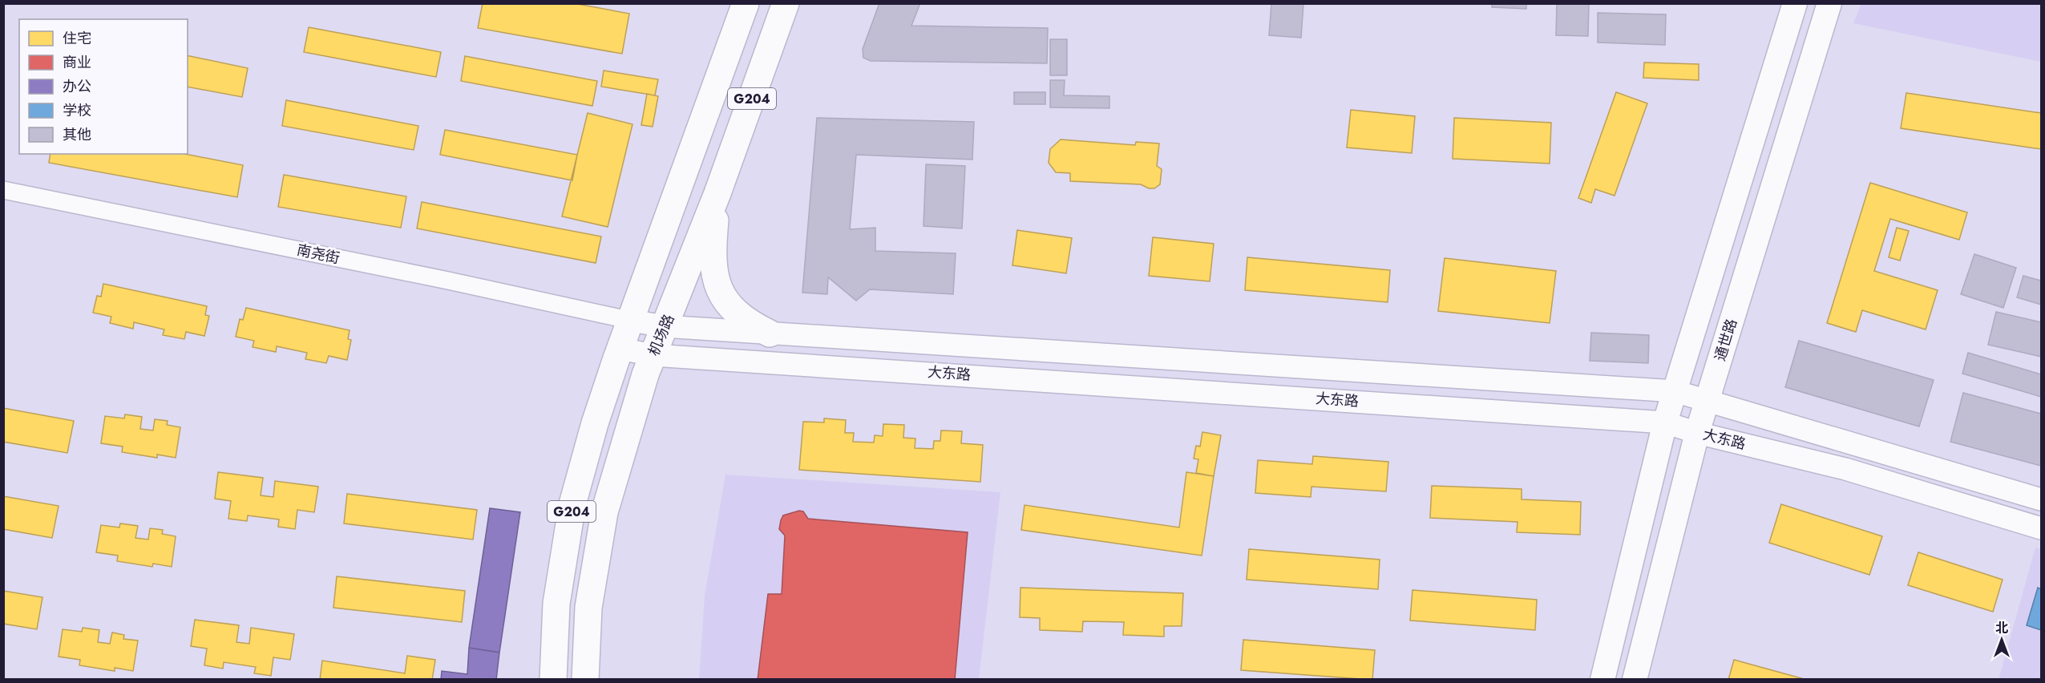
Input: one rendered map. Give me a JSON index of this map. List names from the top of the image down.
{
  "streets": {
    "highway": ["G204", "机场路"],
    "main road": ["通世路"],
    "street": ["南尧街", "大东路"]
  },
  "crossings": [
    ["G204", "南尧街"],
    ["G204", "大东路"],
    ["南尧街", "大东路"],
    ["机场路", "大东路"],
    ["通世路", "大东路"]
  ],
  "legend": [
    "住宅",
    "商业",
    "办公",
    "学校",
    "其他"
  ],
  "north": "top"
}
